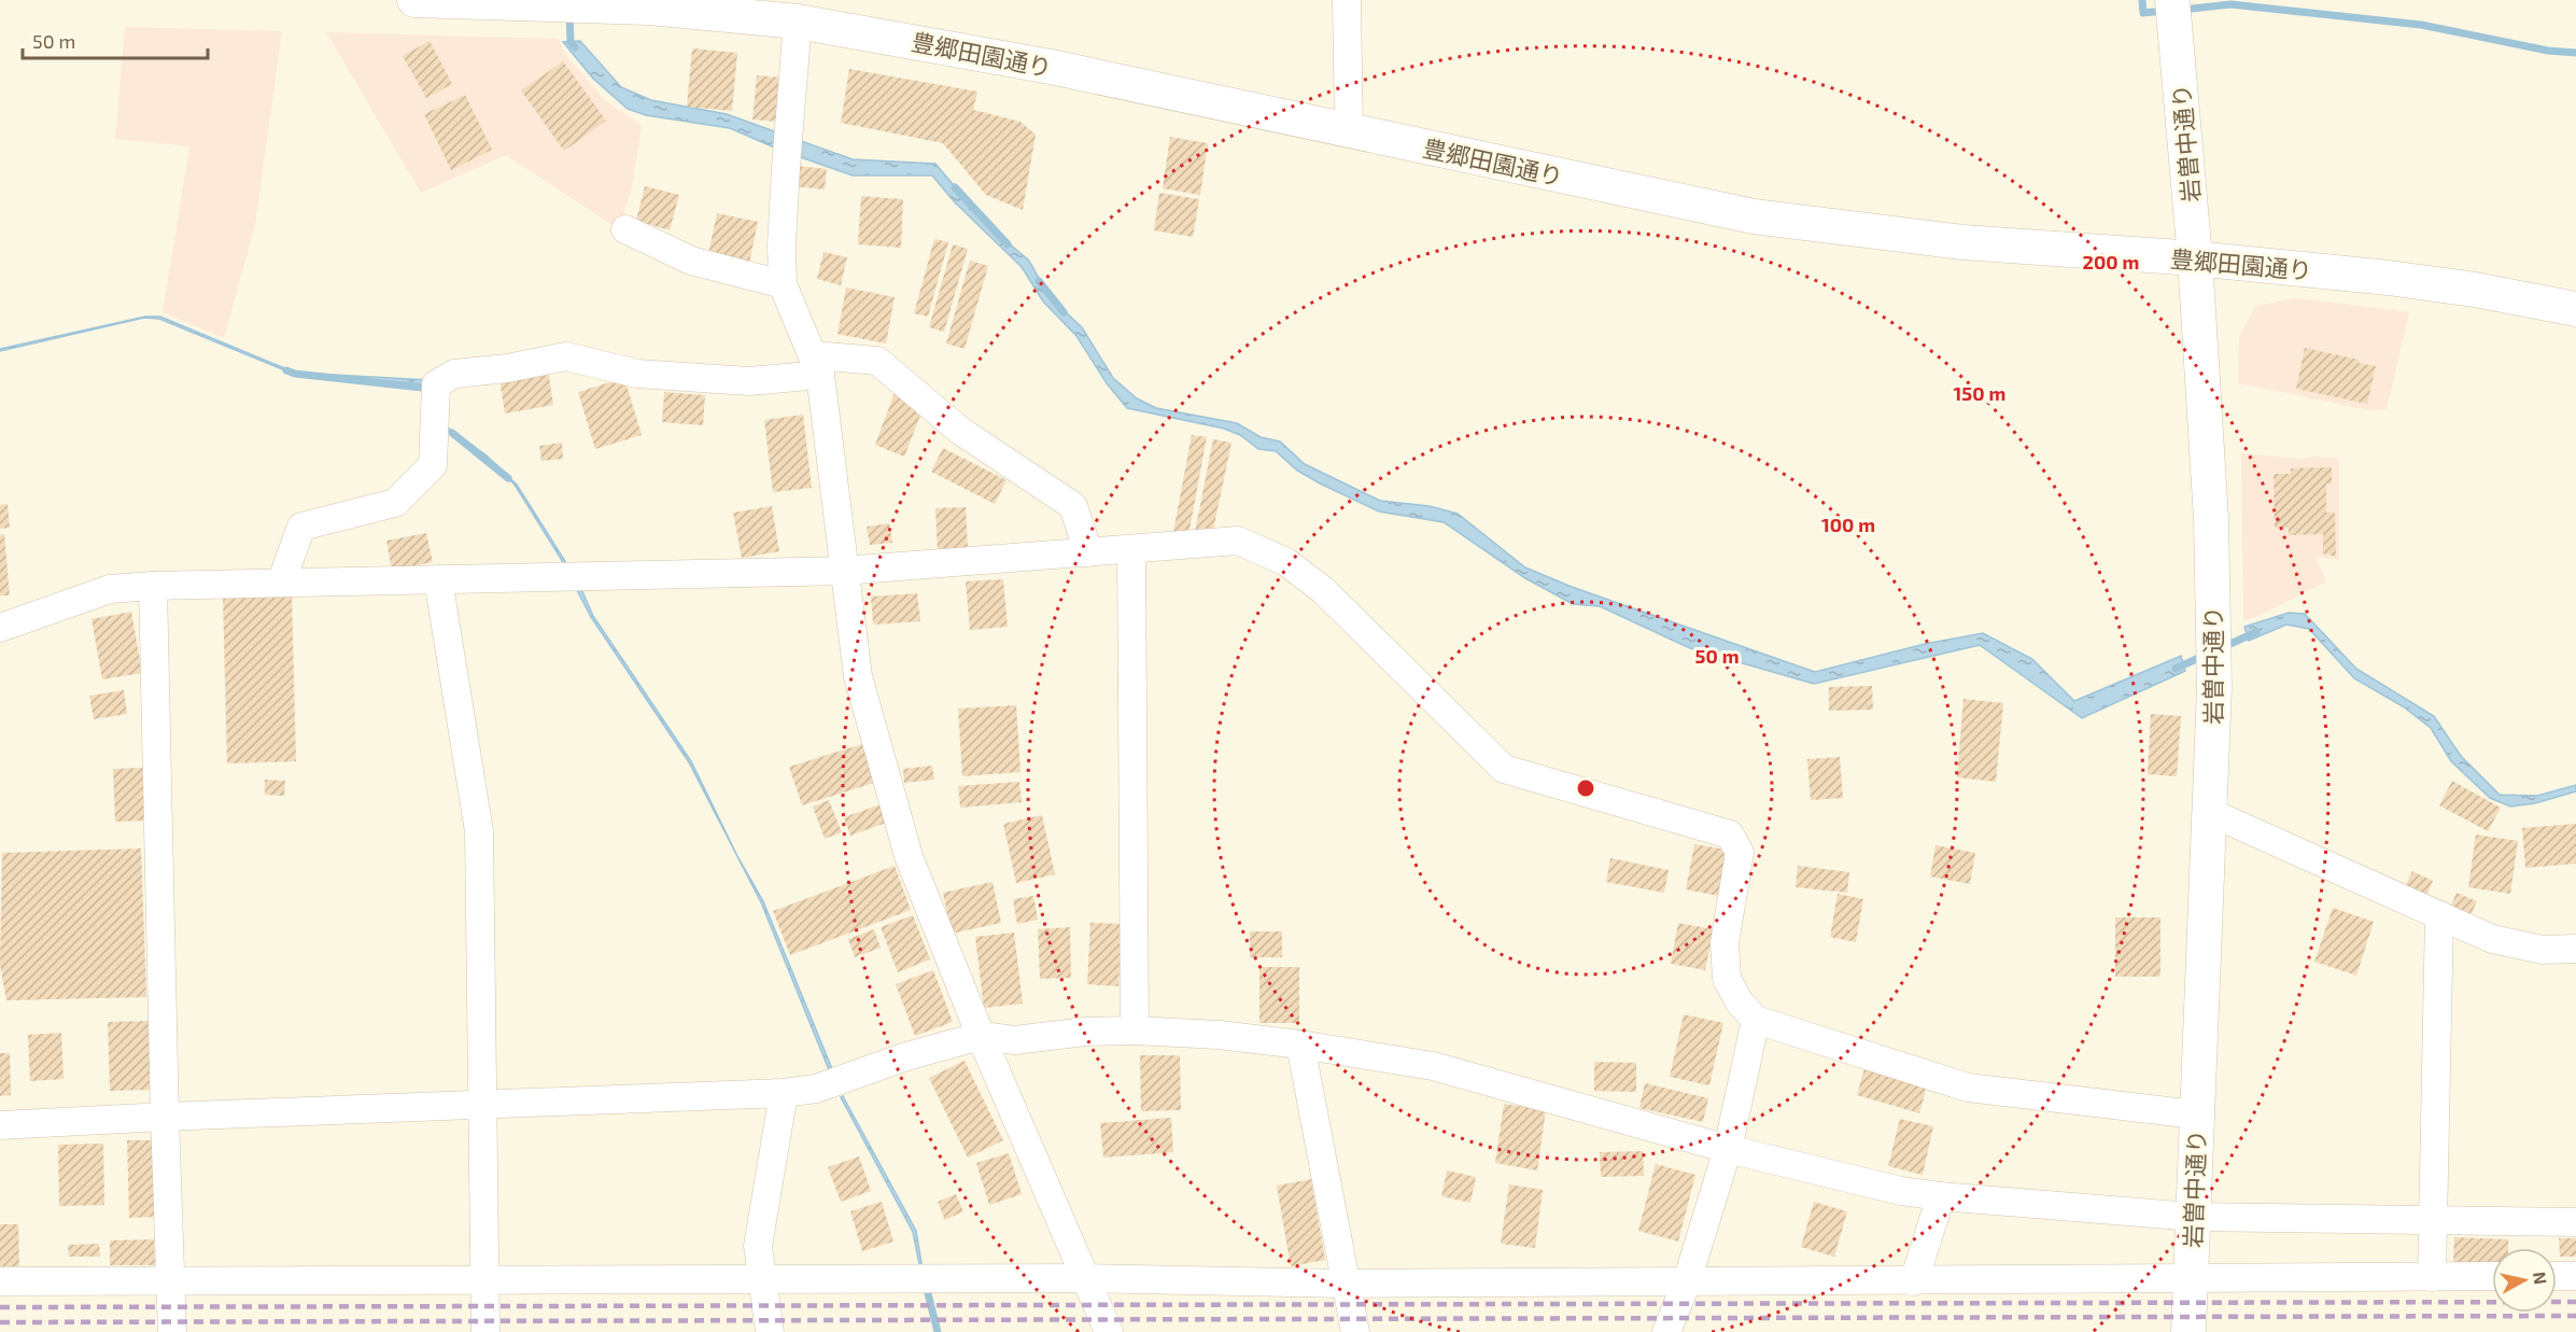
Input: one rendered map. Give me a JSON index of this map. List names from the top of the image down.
{
  "streets": {
    "street": ["豊郷田園通り", "岩曽中通り"]
  },
  "crossings": [
    ["豊郷田園通り", "岩曽中通り"]
  ],
  "scale_bar": "50 m",
  "north": "right",
  "rings": [
    "200 m",
    "150 m",
    "100 m",
    "50 m"
  ]
}
